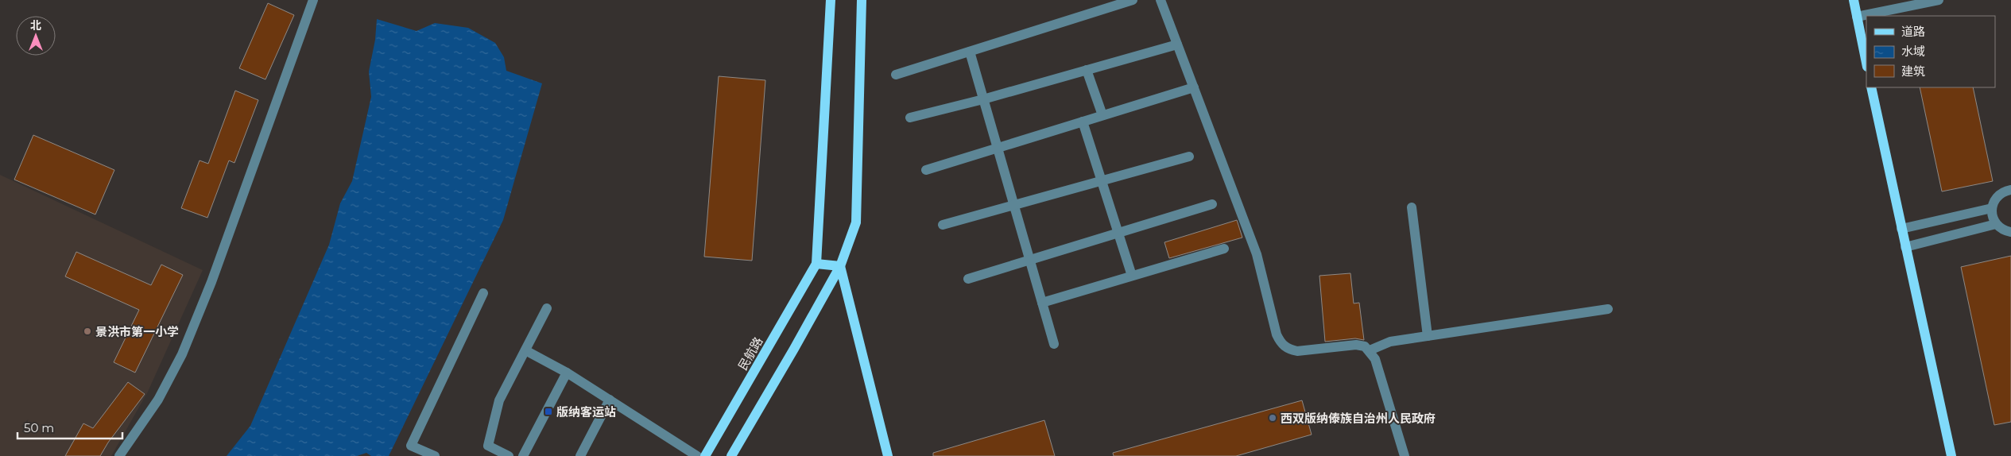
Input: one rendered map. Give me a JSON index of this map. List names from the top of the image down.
{
  "streets": {
    "main road": ["民航路"]
  },
  "places": {
    "other": ["景洪市第一小学", "西双版纳傣族自治州人民政府"],
    "transit": ["版纳客运站"]
  },
  "legend": ["道路", "水域", "建筑"],
  "scale_bar": "50 m",
  "north": "top"
}
